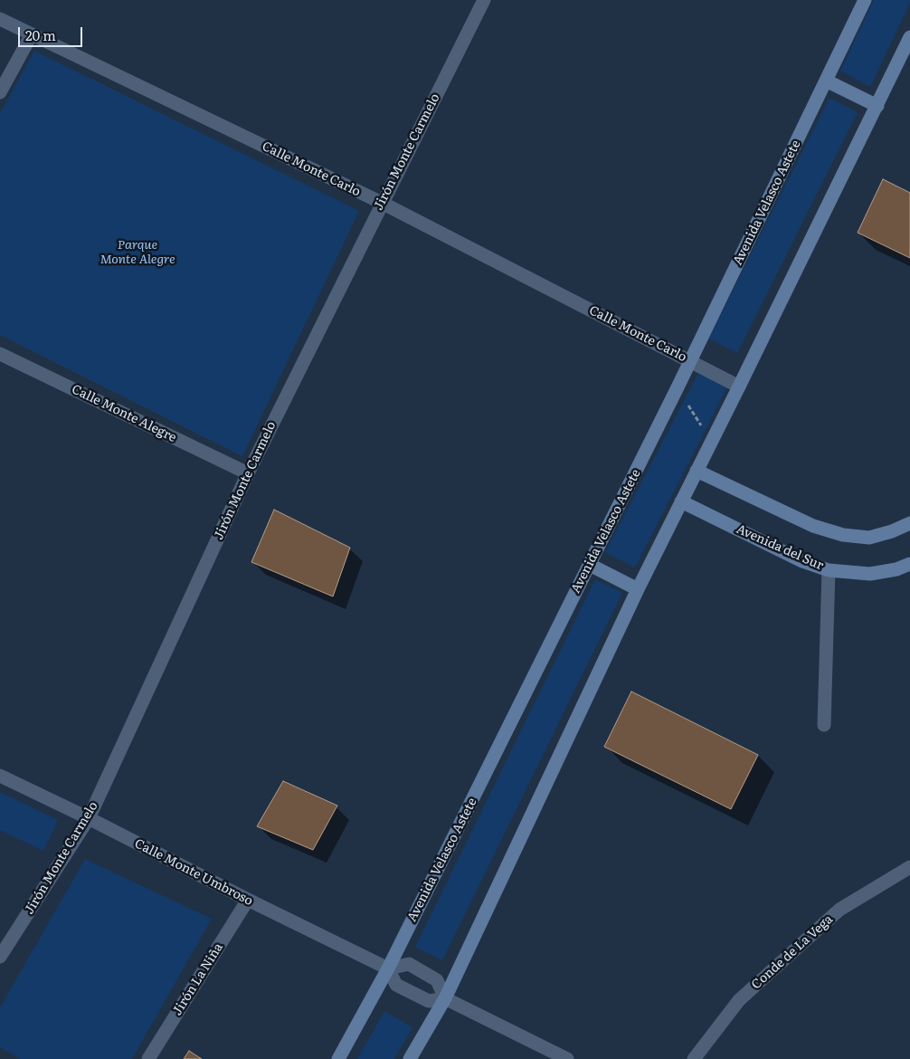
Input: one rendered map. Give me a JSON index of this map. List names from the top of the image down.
{
  "streets": {
    "main road": ["Avenida Velasco Astete", "Avenida del Sur"],
    "street": [
      "Jirón Monte Carmelo",
      "Calle Monte Carlo",
      "Calle Monte Alegre",
      "Calle Monte Umbroso",
      "Conde de La Vega",
      "Jirón La Niña"
    ]
  },
  "crossings": [
    ["Jirón Monte Carmelo", "Calle Monte Carlo"],
    ["Jirón Monte Carmelo", "Calle Monte Alegre"],
    ["Jirón Monte Carmelo", "Calle Monte Umbroso"],
    ["Calle Monte Carlo", "Avenida Velasco Astete"],
    ["Avenida Velasco Astete", "Calle Monte Umbroso"],
    ["Calle Monte Umbroso", "Jirón La Niña"]
  ],
  "parks": ["Parque Monte Alegre"],
  "scale_bar": "20 m"
}
